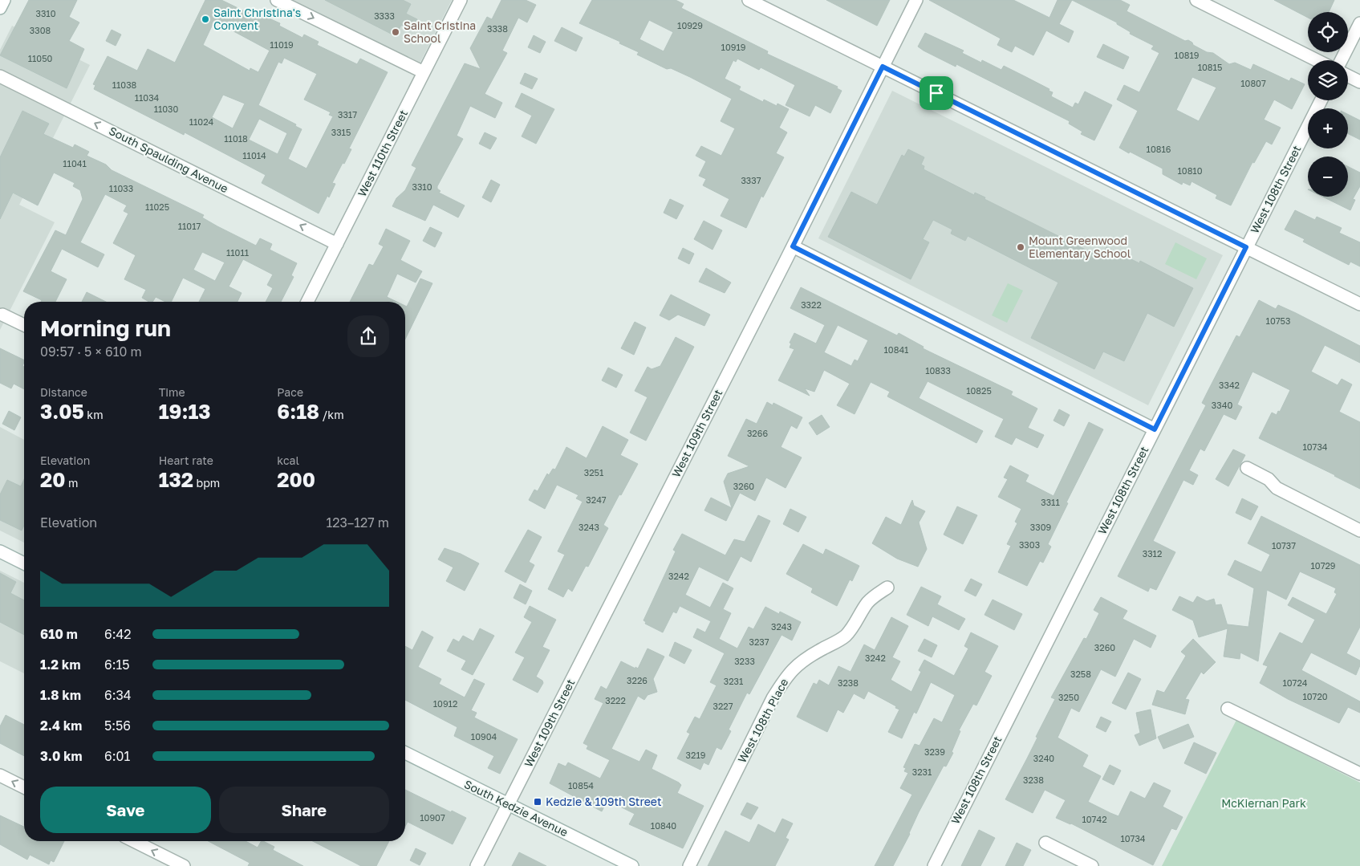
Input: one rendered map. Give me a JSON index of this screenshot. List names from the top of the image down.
{
  "streets": {
    "street": [
      "West 110th Street",
      "South Spaulding Avenue",
      "West 108th Street",
      "West 109th Street",
      "West 108th Place",
      "South Kedzie Avenue"
    ]
  },
  "crossings": [
    ["West 110th Street", "South Spaulding Avenue"],
    ["West 109th Street", "South Kedzie Avenue"]
  ],
  "one_way": ["South Spaulding Avenue"],
  "parks": ["McKiernan Park"],
  "places": {
    "other": ["Saint Christina's Convent", "Saint Cristina School", "Mount Greenwood Elementary School"],
    "transit": ["Kedzie & 109th Street"]
  },
  "house_numbers": [
    "3310",
    "3333",
    "10929",
    "3338",
    "3308",
    "11019",
    "10919",
    "10819",
    "11050",
    "10815",
    "10807",
    "11038",
    "11034",
    "11030",
    "3317",
    "11024",
    "3315",
    "11018",
    "10816",
    "11014",
    "11041",
    "10810",
    "3337",
    "3310",
    "11033",
    "11025",
    "11017",
    "11011",
    "3322",
    "10753",
    "10841",
    "10833",
    "3342",
    "10825",
    "3340",
    "3266",
    "10734",
    "3251",
    "3260",
    "3247",
    "3311",
    "3243",
    "3309",
    "3303",
    "10737",
    "3312",
    "10729",
    "3242",
    "3243",
    "3237",
    "3260",
    "3242",
    "3233",
    "3258",
    "3226",
    "3231",
    "3238",
    "10724",
    "10720",
    "3250",
    "3222",
    "10912",
    "3227",
    "10904",
    "3239",
    "3219",
    "3240",
    "3231",
    "3238",
    "10854",
    "10907",
    "10742",
    "10840",
    "10734"
  ],
  "page": {
    "map_buttons": ["+", "−"],
    "heading": ["Morning run", "09:57 · 5 × 610 m"],
    "stats": [
      ["Distance", "3.05 km"],
      ["Time", "19:13"],
      ["Pace", "6:18 /km"],
      ["Elevation", "20 m"],
      ["Heart rate", "132 bpm"],
      ["kcal", "200"]
    ],
    "chart": ["Elevation", "123–127 m"],
    "list": [
      {
        "name": "610 m",
        "note": "6:42"
      },
      {
        "name": "1.2 km",
        "note": "6:15"
      },
      {
        "name": "1.8 km",
        "note": "6:34"
      },
      {
        "name": "2.4 km",
        "note": "5:56"
      },
      {
        "name": "3.0 km",
        "note": "6:01"
      }
    ],
    "buttons": ["Save", "Share"]
  }
}
